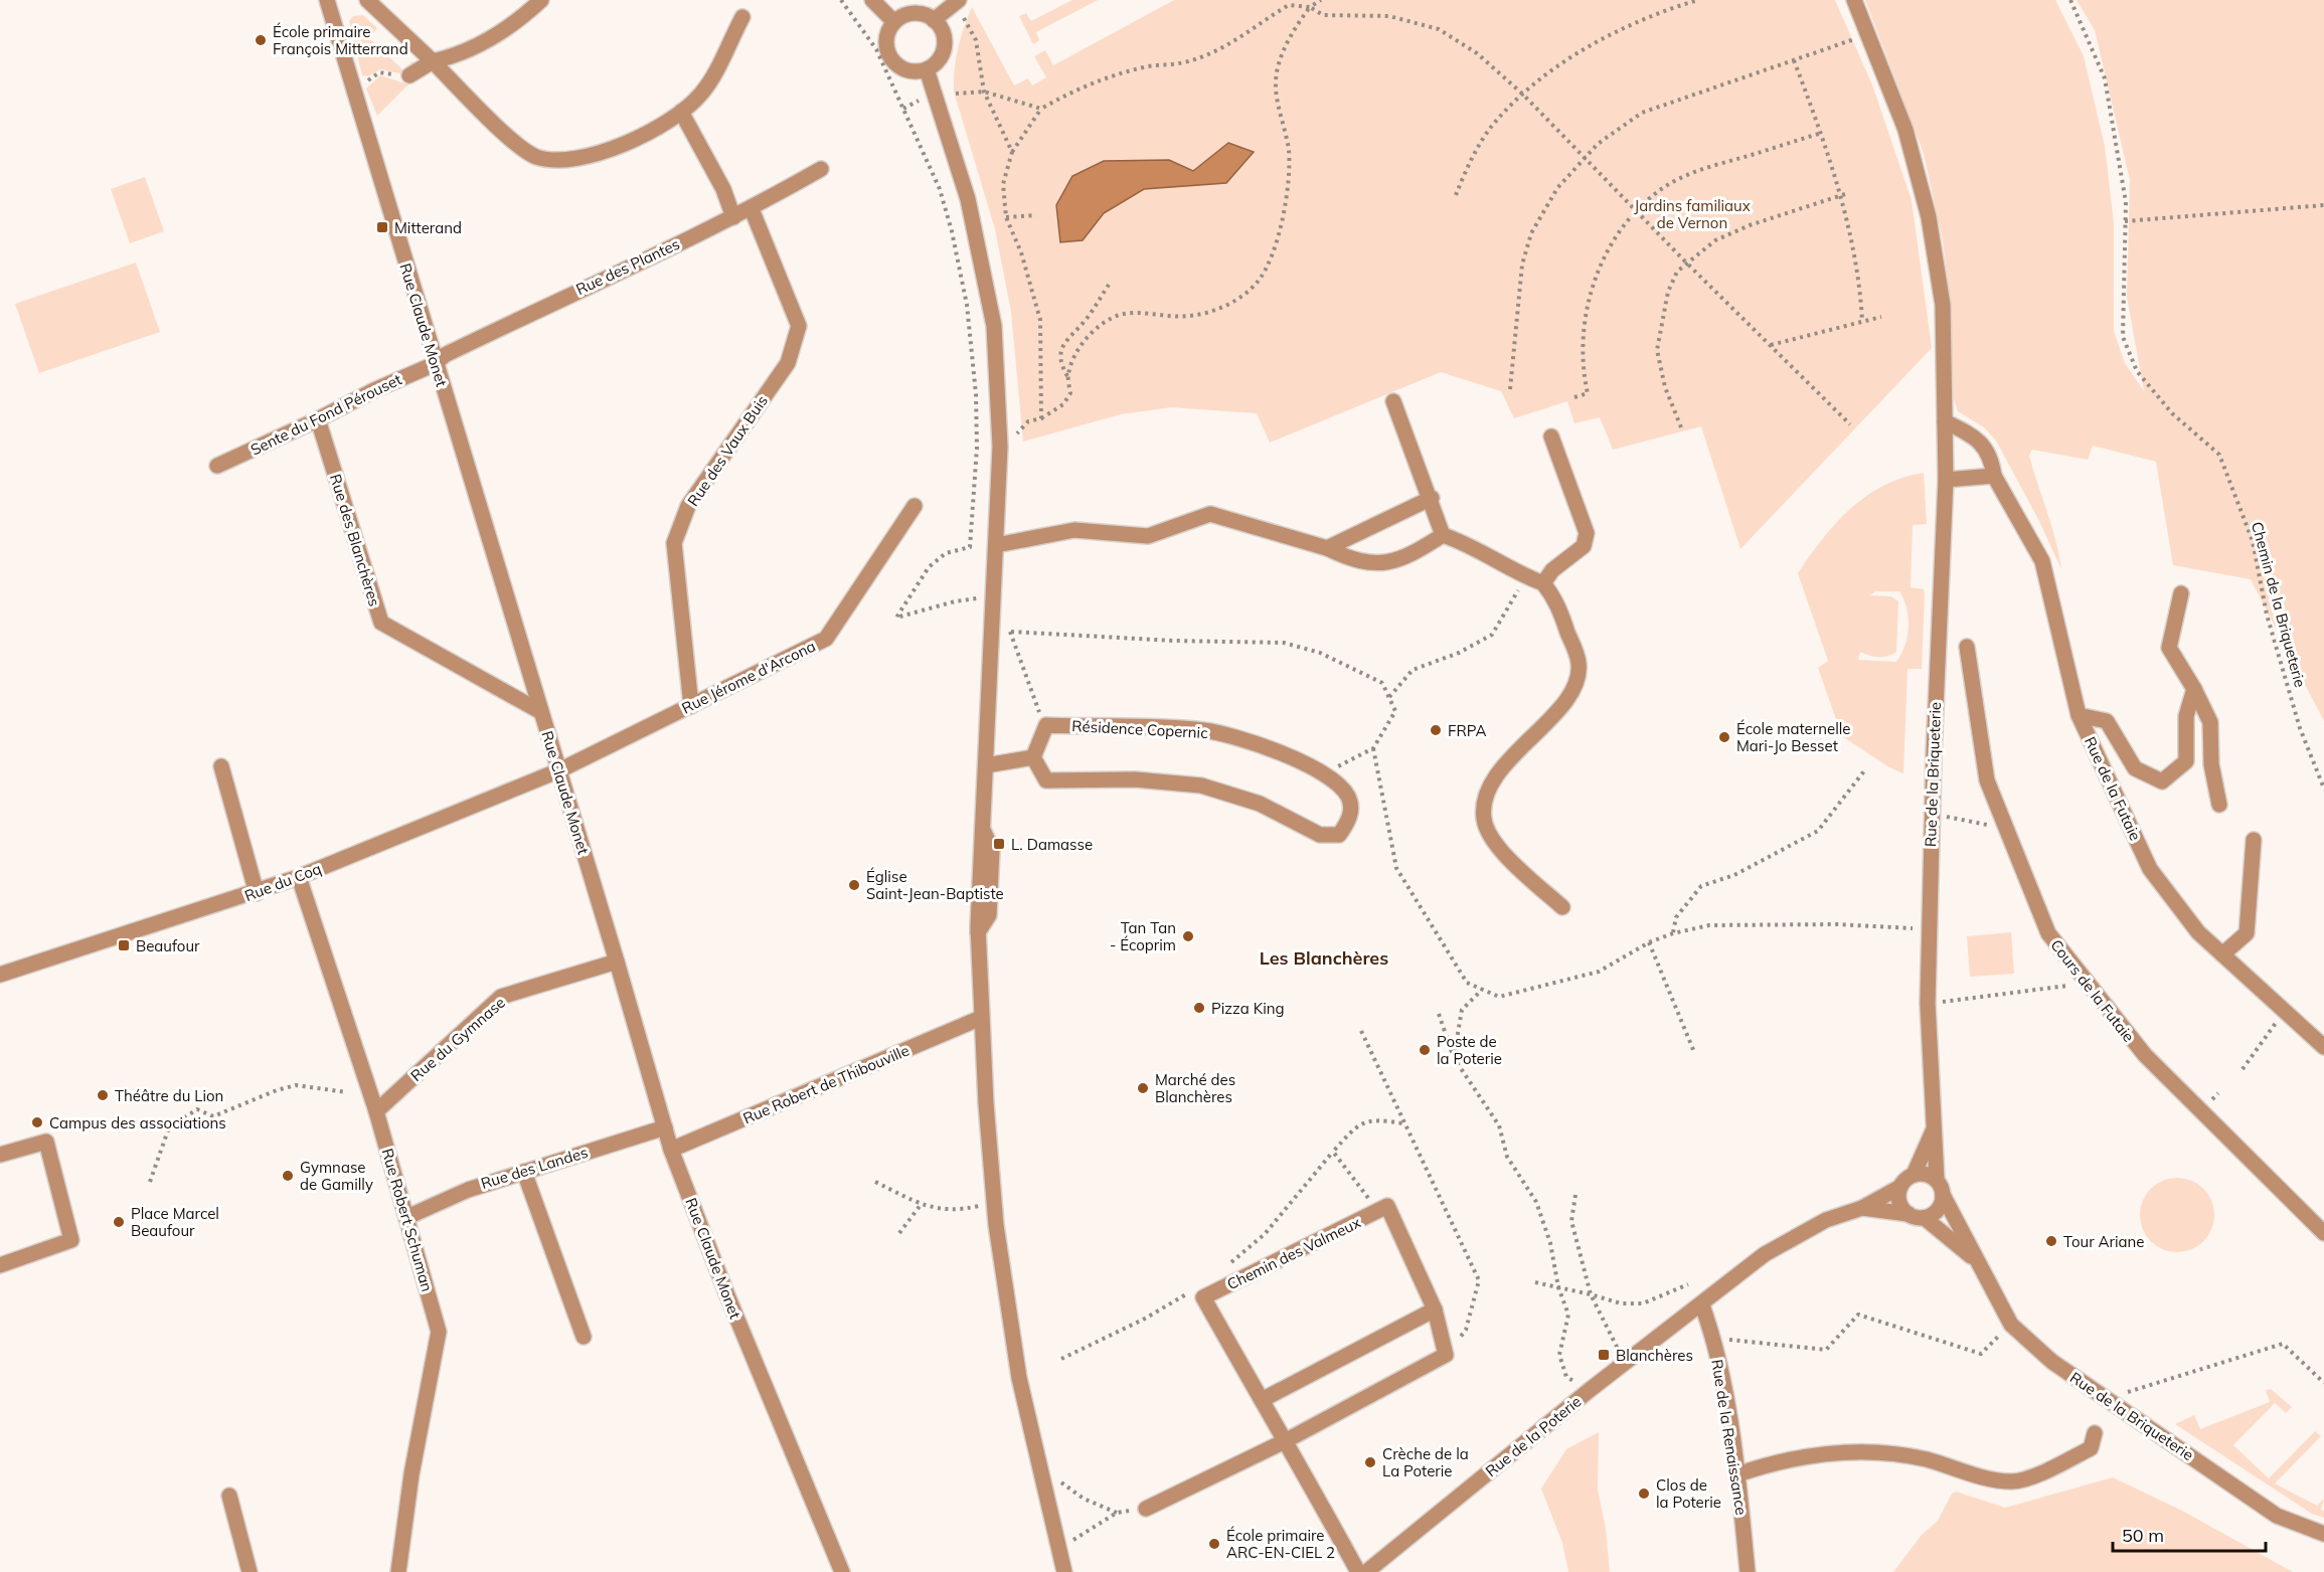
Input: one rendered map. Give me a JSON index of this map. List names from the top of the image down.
{
  "streets": {
    "street": [
      "Rue des Plantes",
      "Rue Claude Monet",
      "Sente du Fond Pérouset",
      "Rue des Vaux Buis",
      "Rue des Blanchères",
      "Rue Jérome d'Arcona",
      "Résidence Copernic",
      "Rue de la Briqueterie",
      "Rue de la Futaie",
      "Rue du Coq",
      "Cours de la Futaie",
      "Rue du Gymnase",
      "Rue Robert de Thibouville",
      "Rue des Landes",
      "Rue Robert Schuman",
      "Chemin des Valmeux",
      "Rue de la Poterie",
      "Rue de la Renaissance"
    ],
    "path": ["Chemin de la Briqueterie"]
  },
  "crossings": [
    ["Rue des Plantes", "Rue Claude Monet"],
    ["Rue des Plantes", "Sente du Fond Pérouset"],
    ["Rue des Plantes", "Rue des Vaux Buis"],
    ["Rue Claude Monet", "Sente du Fond Pérouset"],
    ["Rue Claude Monet", "Rue des Blanchères"],
    ["Rue Claude Monet", "Rue Jérome d'Arcona"],
    ["Rue Claude Monet", "Rue du Coq"],
    ["Rue Claude Monet", "Rue du Gymnase"],
    ["Rue Claude Monet", "Rue Robert de Thibouville"],
    ["Rue Claude Monet", "Rue des Landes"],
    ["Sente du Fond Pérouset", "Rue des Blanchères"],
    ["Rue des Vaux Buis", "Rue Jérome d'Arcona"],
    ["Rue Jérome d'Arcona", "Rue du Coq"],
    ["Rue de la Briqueterie", "Rue de la Futaie"],
    ["Rue du Coq", "Rue Robert Schuman"],
    ["Rue du Gymnase", "Rue Robert Schuman"],
    ["Rue des Landes", "Rue Robert Schuman"],
    ["Rue de la Poterie", "Rue de la Renaissance"]
  ],
  "districts": ["Les Blanchères"],
  "parks": ["Jardins familiaux de Vernon"],
  "places": {
    "other": [
      "École primaire François Mitterrand",
      "FRPA",
      "École maternelle Mari-Jo Besset",
      "Église Saint-Jean-Baptiste",
      "Tan Tan - Écoprim",
      "Pizza King",
      "Poste de la Poterie",
      "Marché des Blanchères",
      "Théâtre du Lion",
      "Campus des associations",
      "Gymnase de Gamilly",
      "Place Marcel Beaufour",
      "Tour Ariane",
      "Crèche de la La Poterie",
      "Clos de la Poterie",
      "École primaire ARC-EN-CIEL 2"
    ],
    "transit": [
      "Mitterand",
      "L. Damasse",
      "Beaufour",
      "Blanchères"
    ]
  },
  "scale_bar": "50 m"
}
